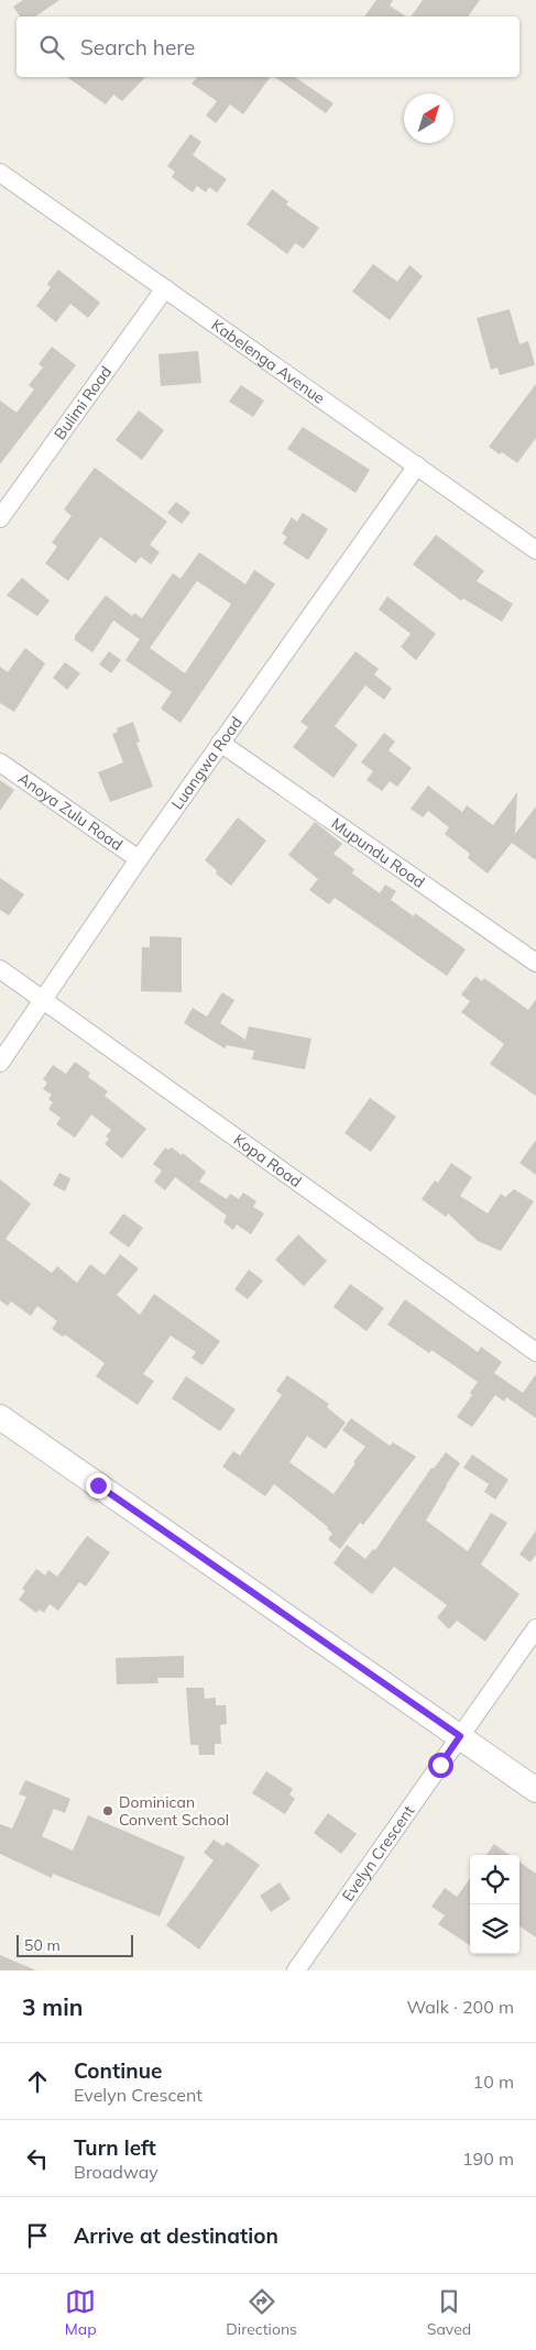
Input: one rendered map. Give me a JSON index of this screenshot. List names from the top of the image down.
{
  "streets": {
    "street": [
      "Kabelenga Avenue",
      "Bulimi Road",
      "Luangwa Road",
      "Anoya Zulu Road",
      "Mupundu Road",
      "Kopa Road",
      "Evelyn Crescent"
    ]
  },
  "crossings": [
    ["Kabelenga Avenue", "Bulimi Road"],
    ["Kabelenga Avenue", "Luangwa Road"],
    ["Luangwa Road", "Anoya Zulu Road"],
    ["Luangwa Road", "Mupundu Road"],
    ["Luangwa Road", "Kopa Road"]
  ],
  "places": ["Dominican Convent School"],
  "scale_bar": "50 m",
  "north": "top right",
  "page": {
    "search": "Search here",
    "scale": "50 m",
    "heading": ["3 min", "Walk · 200 m"],
    "list": [
      ["Continue", "Evelyn Crescent", "10 m"],
      ["Turn left", "Broadway", "190 m"],
      "Arrive at destination"
    ],
    "nav": ["Map", "Directions", "Saved"]
  }
}
